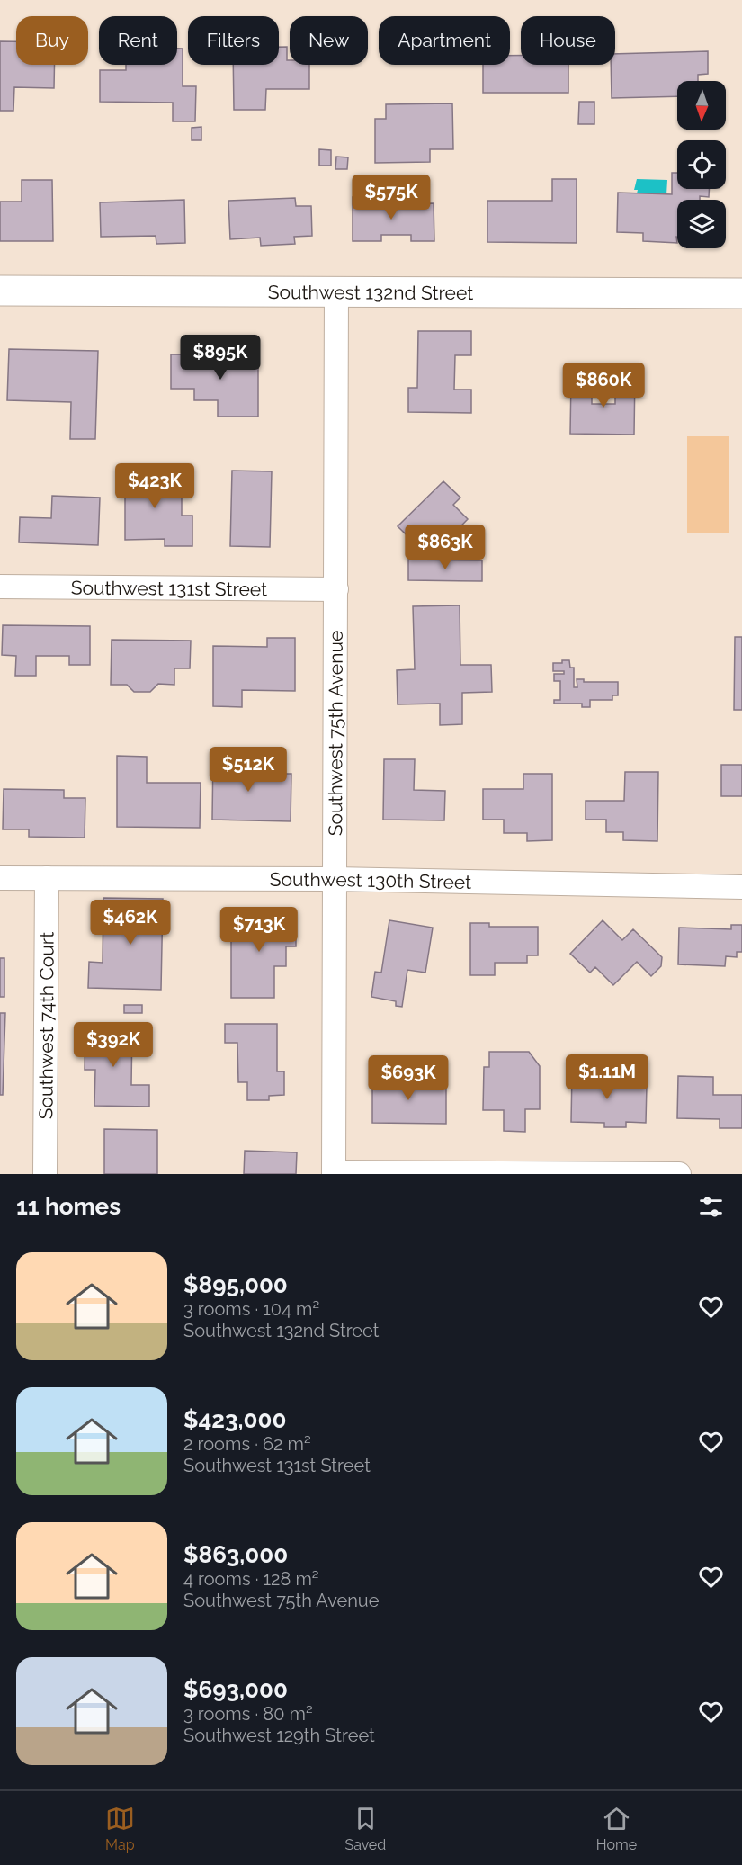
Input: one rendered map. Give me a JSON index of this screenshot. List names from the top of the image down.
{
  "streets": {
    "street": [
      "Southwest 132nd Street",
      "Southwest 131st Street",
      "Southwest 75th Avenue",
      "Southwest 130th Street",
      "Southwest 74th Court"
    ]
  },
  "crossings": [
    ["Southwest 132nd Street", "Southwest 75th Avenue"],
    ["Southwest 131st Street", "Southwest 75th Avenue"],
    ["Southwest 75th Avenue", "Southwest 130th Street"],
    ["Southwest 130th Street", "Southwest 74th Court"]
  ],
  "north": "bottom",
  "page": {
    "chip": [
      "Buy",
      "Rent",
      "Filters",
      "New",
      "Apartment",
      "House"
    ],
    "price": [
      "$575K",
      "$895K",
      "$860K",
      "$423K",
      "$863K",
      "$512K",
      "$462K",
      "$713K",
      "$392K",
      "$1.11M",
      "$693K"
    ],
    "heading": "11 homes",
    "list": [
      {
        "name": "$895,000",
        "note": "3 rooms · 104 m² · Southwest 132nd Street"
      },
      {
        "name": "$423,000",
        "note": "2 rooms · 62 m² · Southwest 131st Street"
      },
      {
        "name": "$863,000",
        "note": "4 rooms · 128 m² · Southwest 75th Avenue"
      },
      {
        "name": "$693,000",
        "note": "3 rooms · 80 m² · Southwest 129th Street"
      }
    ],
    "tabs": ["Map", "Saved", "Home"]
  }
}
